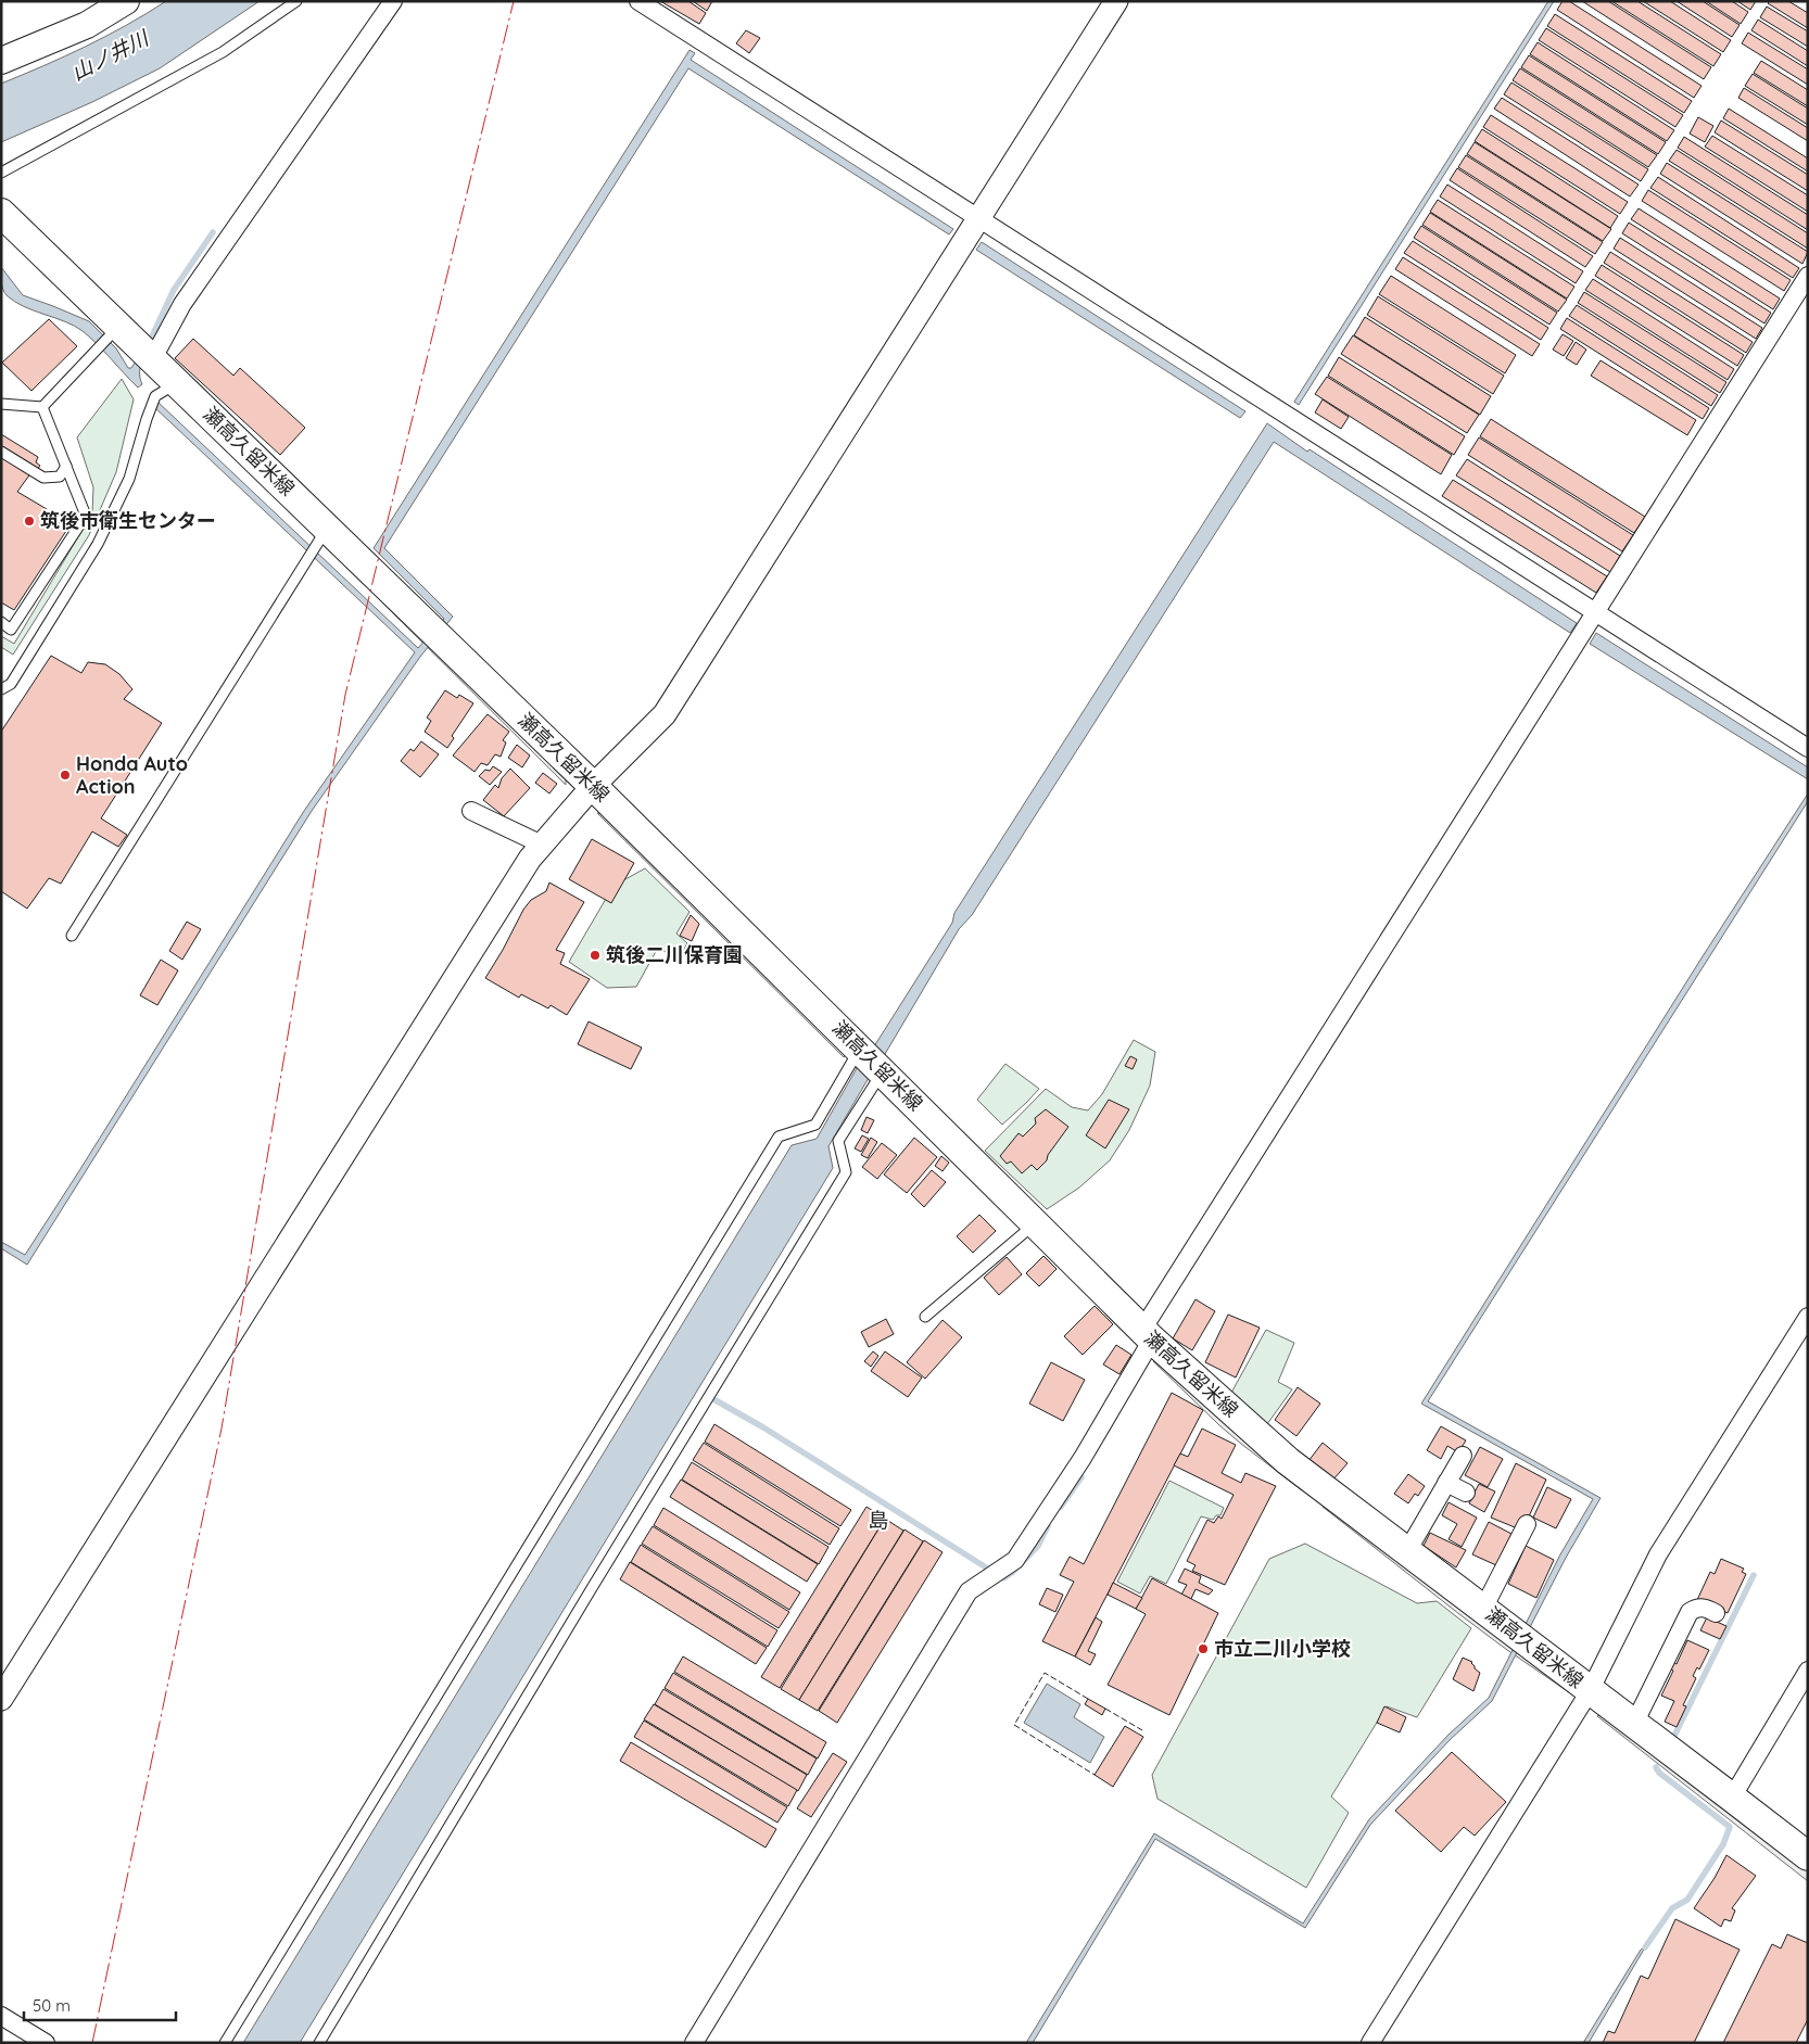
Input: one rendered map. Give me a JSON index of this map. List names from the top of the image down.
{
  "streets": {
    "main road": ["瀬高久留米線"]
  },
  "districts": ["島"],
  "water": ["山ノ井川"],
  "places": [
    "筑後市衛生センター",
    "Honda Auto Action",
    "筑後二川保育園",
    "市立二川小学校"
  ],
  "scale_bar": "50 m"
}
